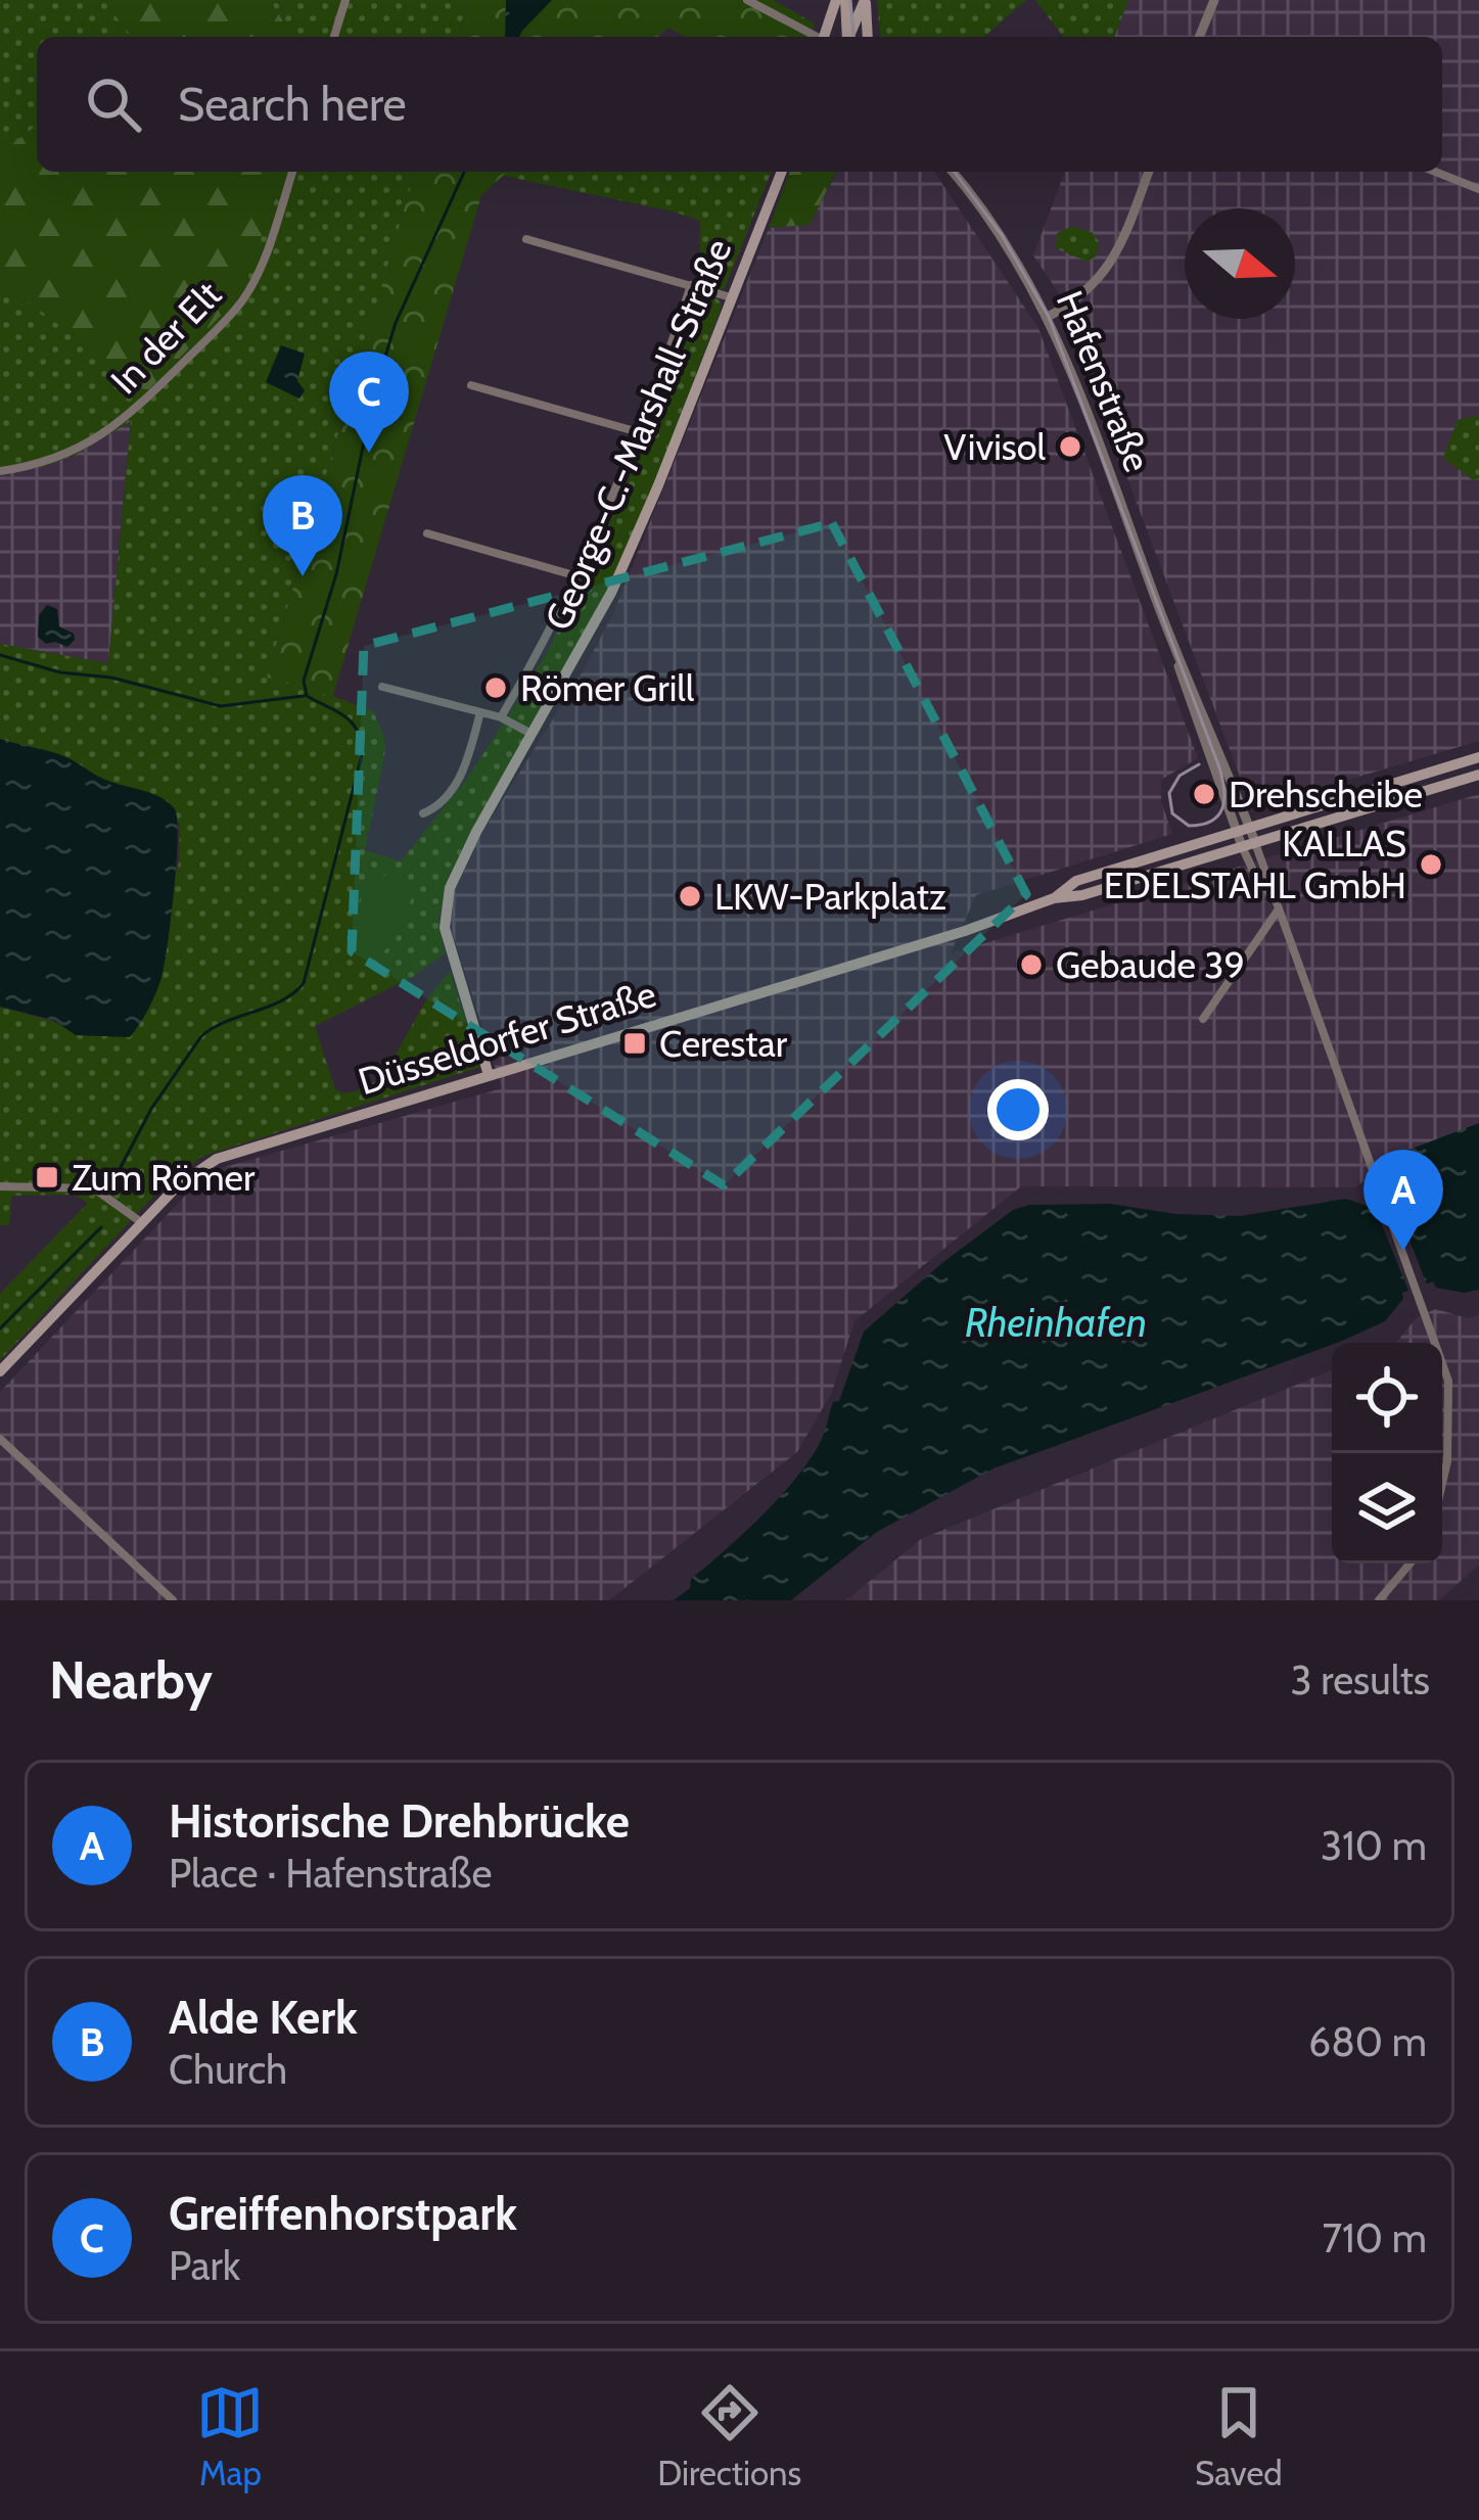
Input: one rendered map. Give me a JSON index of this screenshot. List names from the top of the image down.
{
  "streets": {
    "main road": ["George-C.-Marshall-Straße", "Düsseldorfer Straße"],
    "street": ["In der Elt", "Hafenstraße"]
  },
  "crossings": [
    ["Hafenstraße", "Düsseldorfer Straße"],
    ["George-C.-Marshall-Straße", "Düsseldorfer Straße"]
  ],
  "water": ["Rheinhafen"],
  "places": {
    "other": [
      "Vivisol",
      "Römer Grill",
      "Drehscheibe",
      "KALLAS EDELSTAHL GmbH",
      "LKW-Parkplatz",
      "Gebaude 39"
    ],
    "transit": ["Cerestar", "Zum Römer"]
  },
  "north": "right",
  "page": {
    "search": "Search here",
    "pins": ["C", "B", "A"],
    "heading": ["Nearby", "3 results"],
    "list": [
      {
        "mark": "A",
        "name": "Historische Drehbrücke",
        "note": "Place · Hafenstraße",
        "value": "310 m"
      },
      {
        "mark": "B",
        "name": "Alde Kerk",
        "note": "Church",
        "value": "680 m"
      },
      {
        "mark": "C",
        "name": "Greiffenhorstpark",
        "note": "Park",
        "value": "710 m"
      }
    ],
    "nav": ["Map", "Directions", "Saved"]
  }
}
